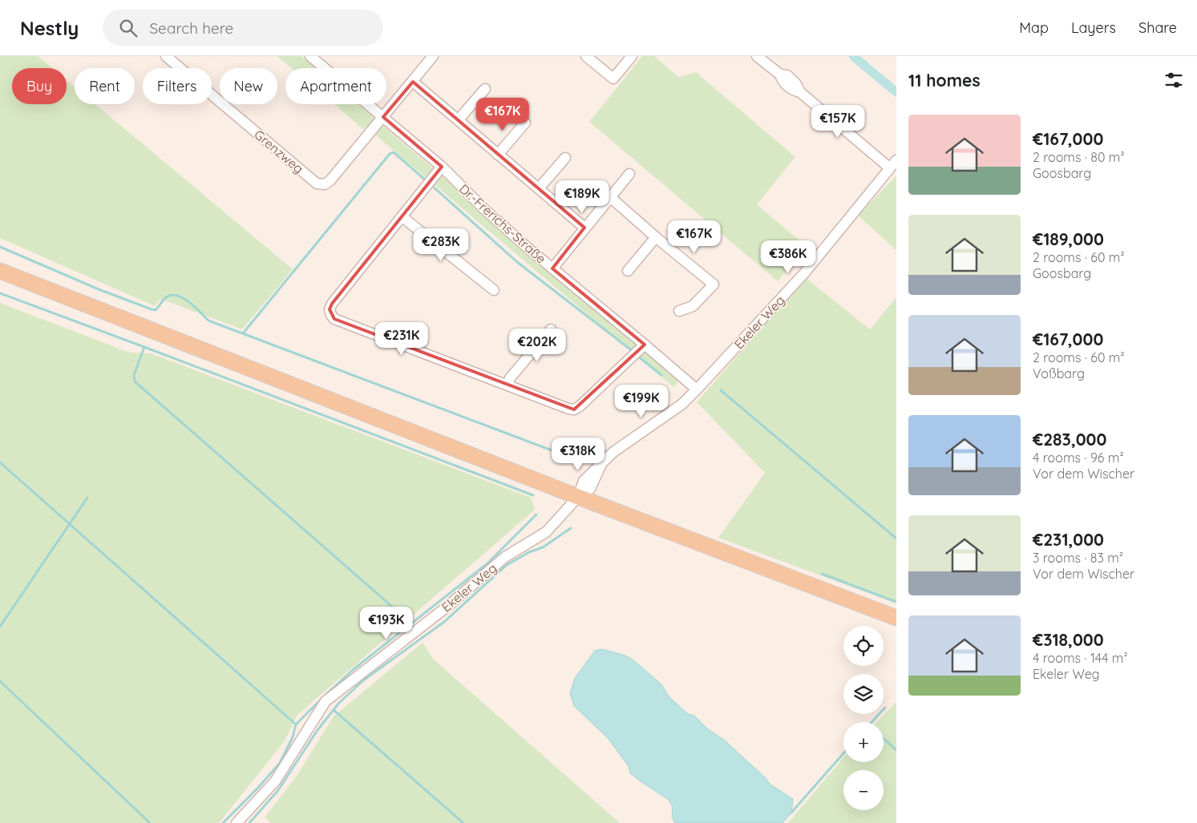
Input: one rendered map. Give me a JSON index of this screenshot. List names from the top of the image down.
{
  "streets": {
    "street": ["Grenzweg", "Dr.-Frerichs-Straße", "Ekeler Weg"]
  },
  "crossings": [
    ["Grenzweg", "Dr.-Frerichs-Straße"],
    ["Dr.-Frerichs-Straße", "Ekeler Weg"]
  ],
  "page": {
    "header": "Nestly",
    "search": "Search here",
    "nav": ["Map", "Layers", "Share"],
    "heading": "11 homes",
    "chip": [
      "Buy",
      "Rent",
      "Filters",
      "New",
      "Apartment"
    ],
    "price": [
      "€167K",
      "€157K",
      "€189K",
      "€167K",
      "€283K",
      "€386K",
      "€231K",
      "€202K",
      "€199K",
      "€318K",
      "€193K"
    ],
    "list": [
      {
        "name": "€167,000",
        "note": "2 rooms · 80 m² · Goosbarg"
      },
      {
        "name": "€189,000",
        "note": "2 rooms · 60 m² · Goosbarg"
      },
      {
        "name": "€167,000",
        "note": "2 rooms · 60 m² · Voßbarg"
      },
      {
        "name": "€283,000",
        "note": "4 rooms · 96 m² · Vor dem Wischer"
      },
      {
        "name": "€231,000",
        "note": "3 rooms · 83 m² · Vor dem Wischer"
      },
      {
        "name": "€318,000",
        "note": "4 rooms · 144 m² · Ekeler Weg"
      }
    ],
    "map_buttons": ["+", "−"]
  }
}
